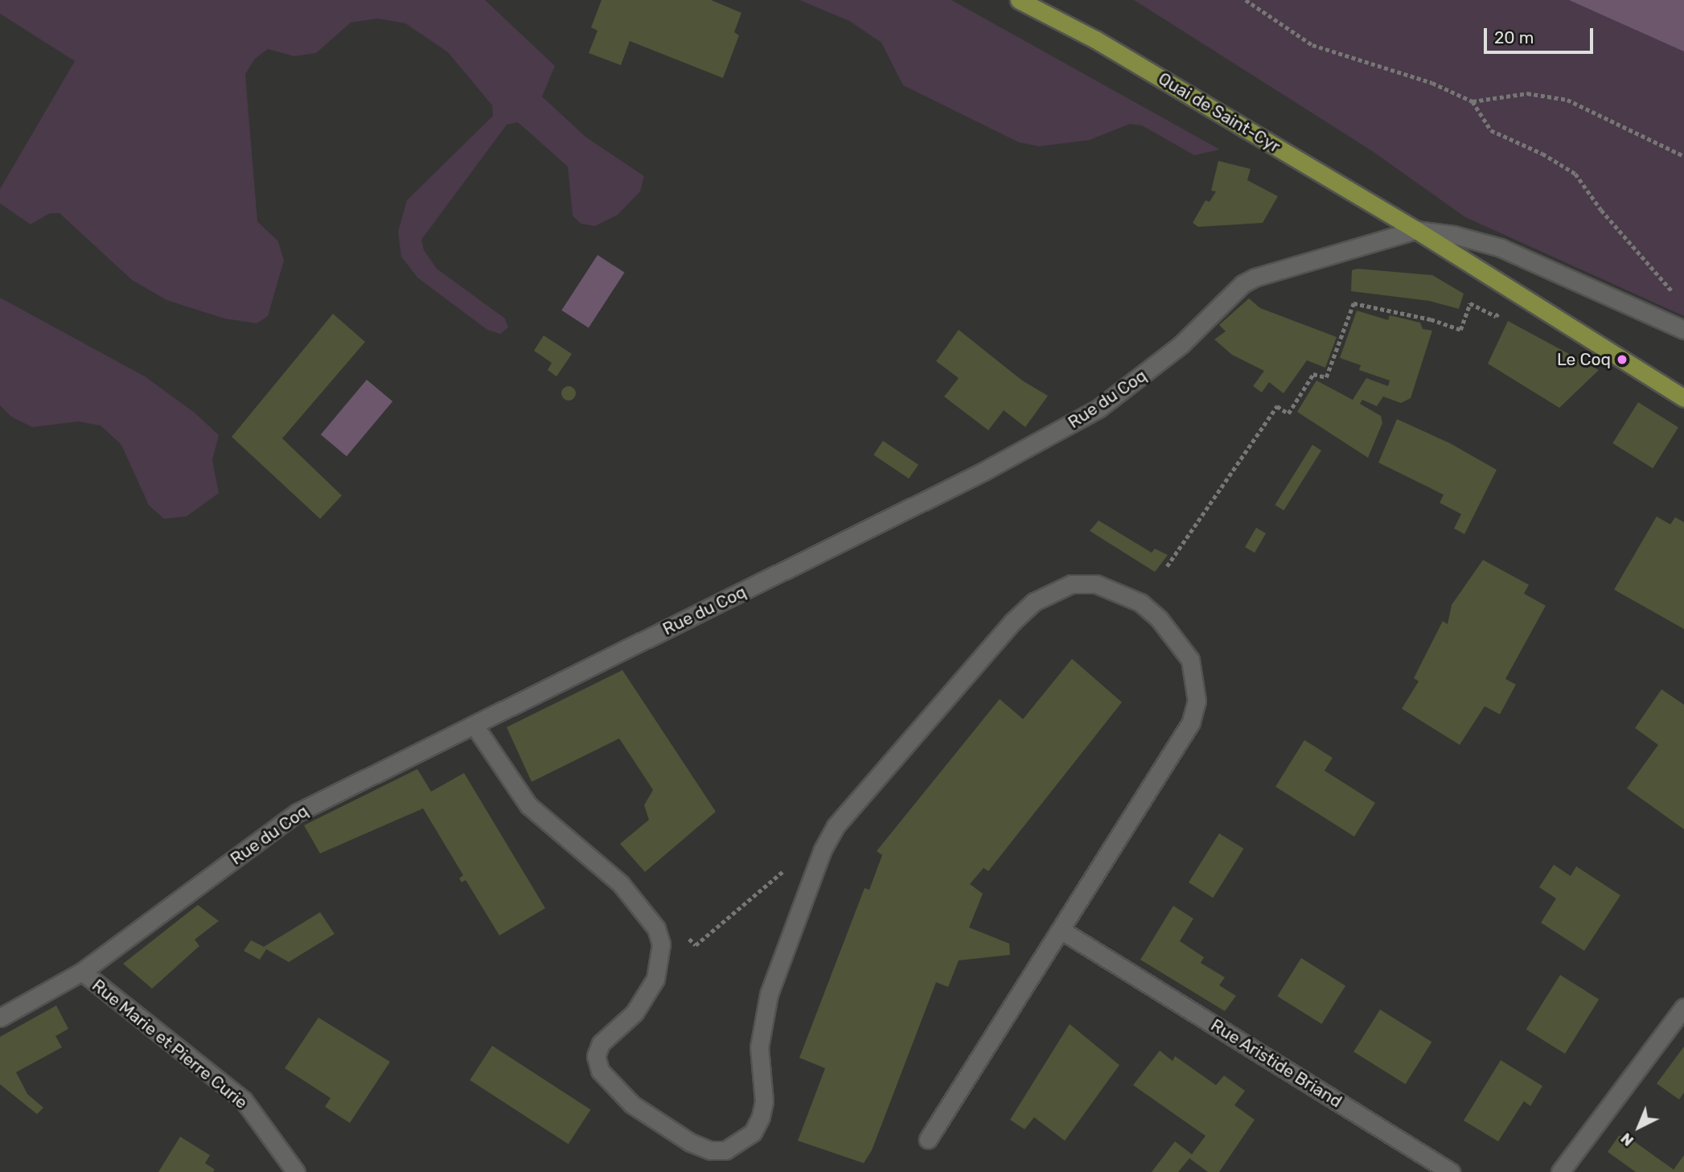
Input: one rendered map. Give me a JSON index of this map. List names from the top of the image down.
{
  "streets": {
    "main road": ["Quai de Saint-Cyr"],
    "street": ["Rue du Coq", "Rue Marie et Pierre Curie", "Rue Aristide Briand"]
  },
  "crossings": [
    ["Quai de Saint-Cyr", "Rue du Coq"],
    ["Rue du Coq", "Rue Marie et Pierre Curie"]
  ],
  "places": ["Le Coq"],
  "scale_bar": "20 m",
  "north": "bottom left"
}
